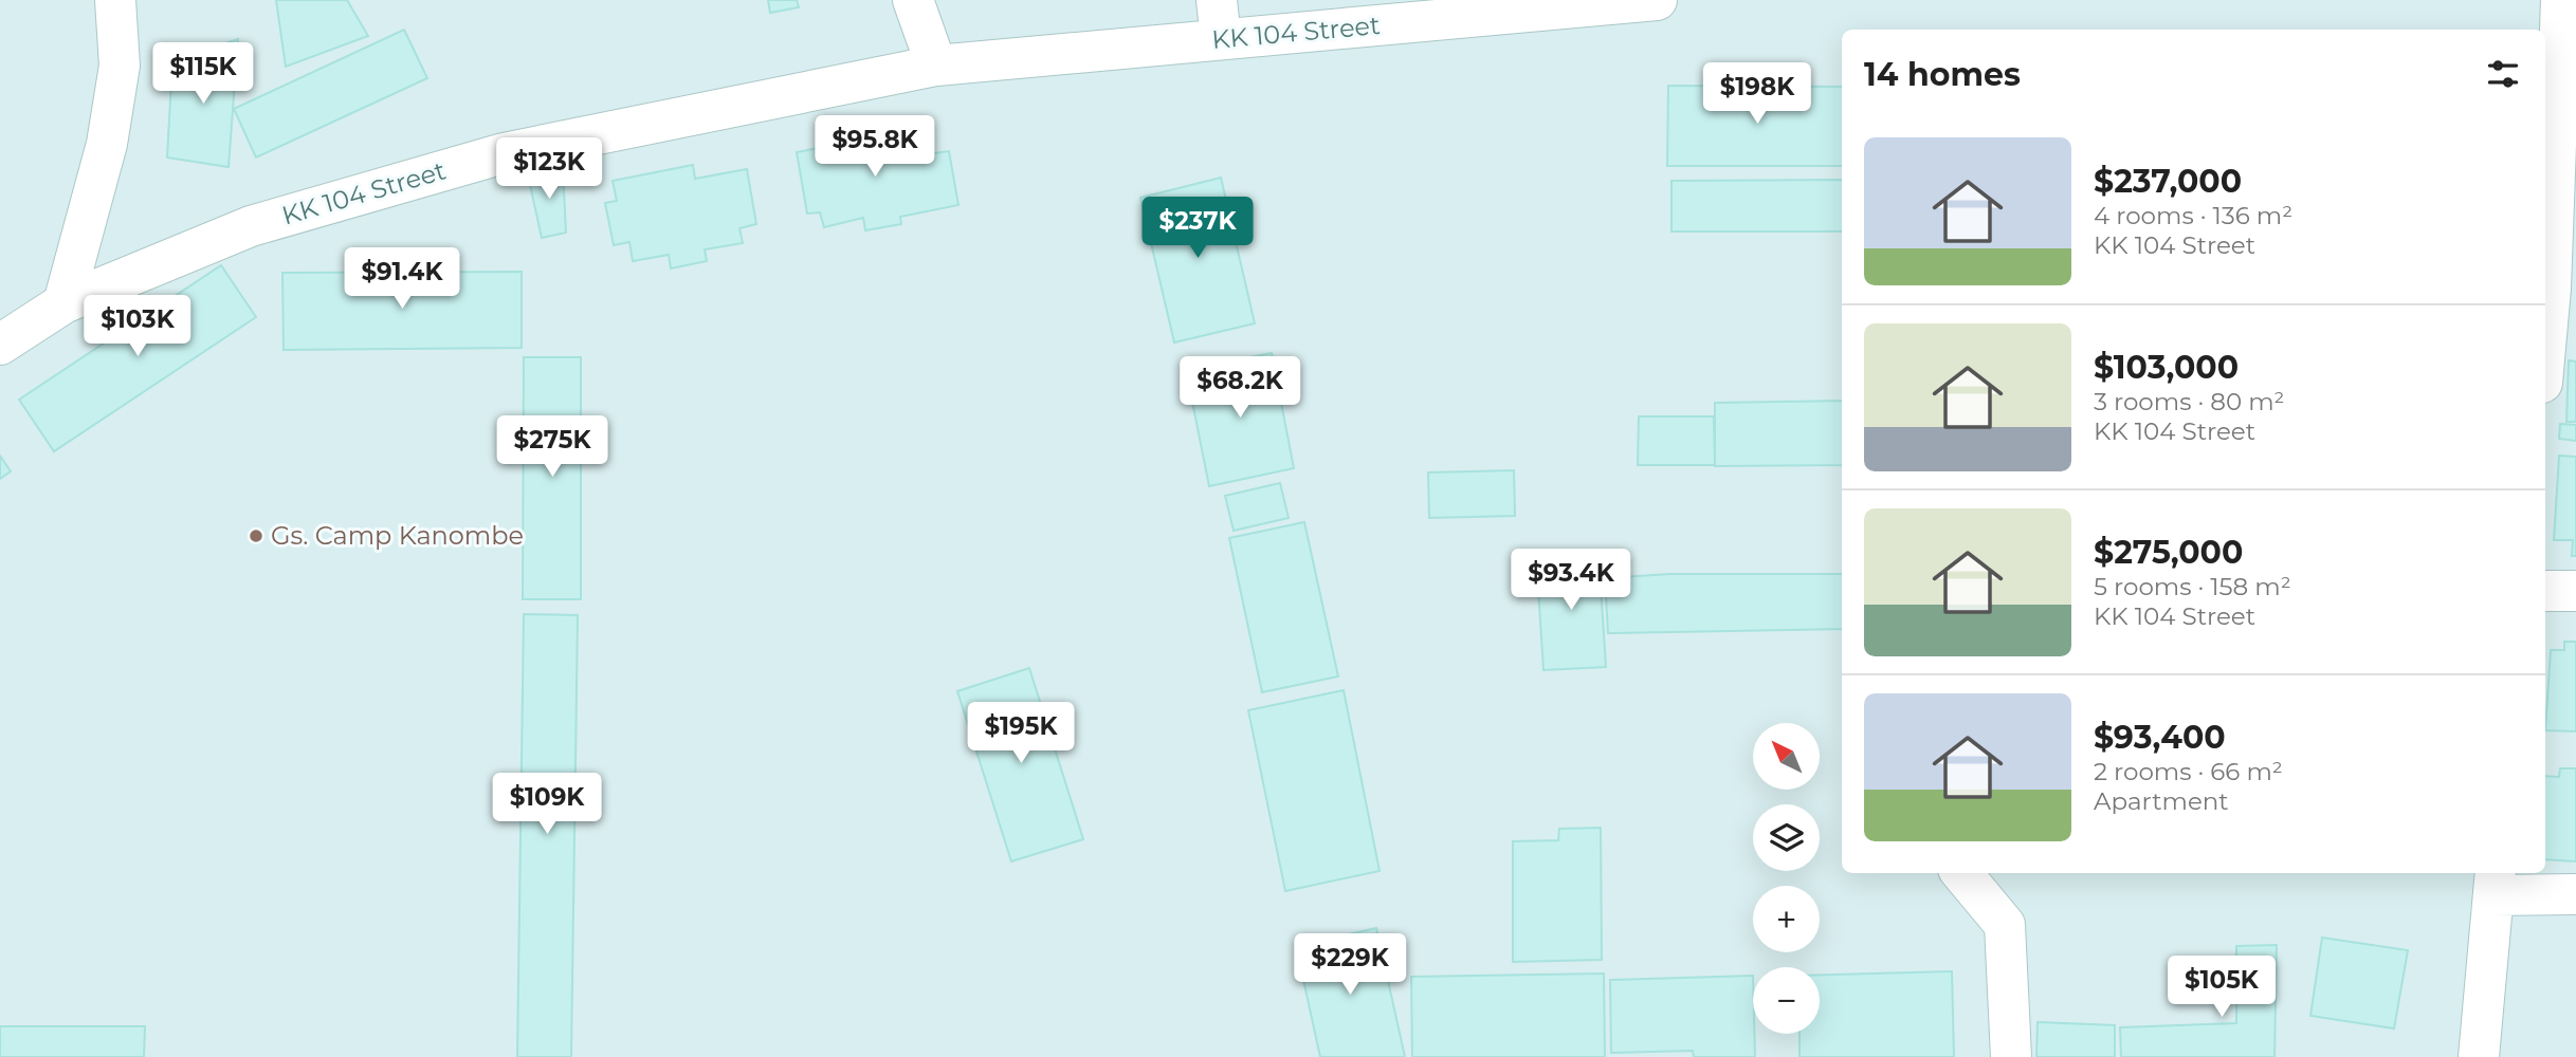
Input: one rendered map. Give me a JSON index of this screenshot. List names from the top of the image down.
{
  "streets": {
    "street": ["KK 104 Street"]
  },
  "places": ["Gs. Camp Kanombe"],
  "north": "top left",
  "page": {
    "heading": "14 homes",
    "price": [
      "$115K",
      "$198K",
      "$95.8K",
      "$123K",
      "$237K",
      "$91.4K",
      "$103K",
      "$68.2K",
      "$275K",
      "$93.4K",
      "$195K",
      "$109K",
      "$229K",
      "$105K"
    ],
    "list": [
      {
        "name": "$237,000",
        "note": "4 rooms · 136 m² · KK 104 Street"
      },
      {
        "name": "$103,000",
        "note": "3 rooms · 80 m² · KK 104 Street"
      },
      {
        "name": "$275,000",
        "note": "5 rooms · 158 m² · KK 104 Street"
      },
      {
        "name": "$93,400",
        "note": "2 rooms · 66 m² · Apartment"
      }
    ],
    "map_buttons": ["+", "−"]
  }
}
